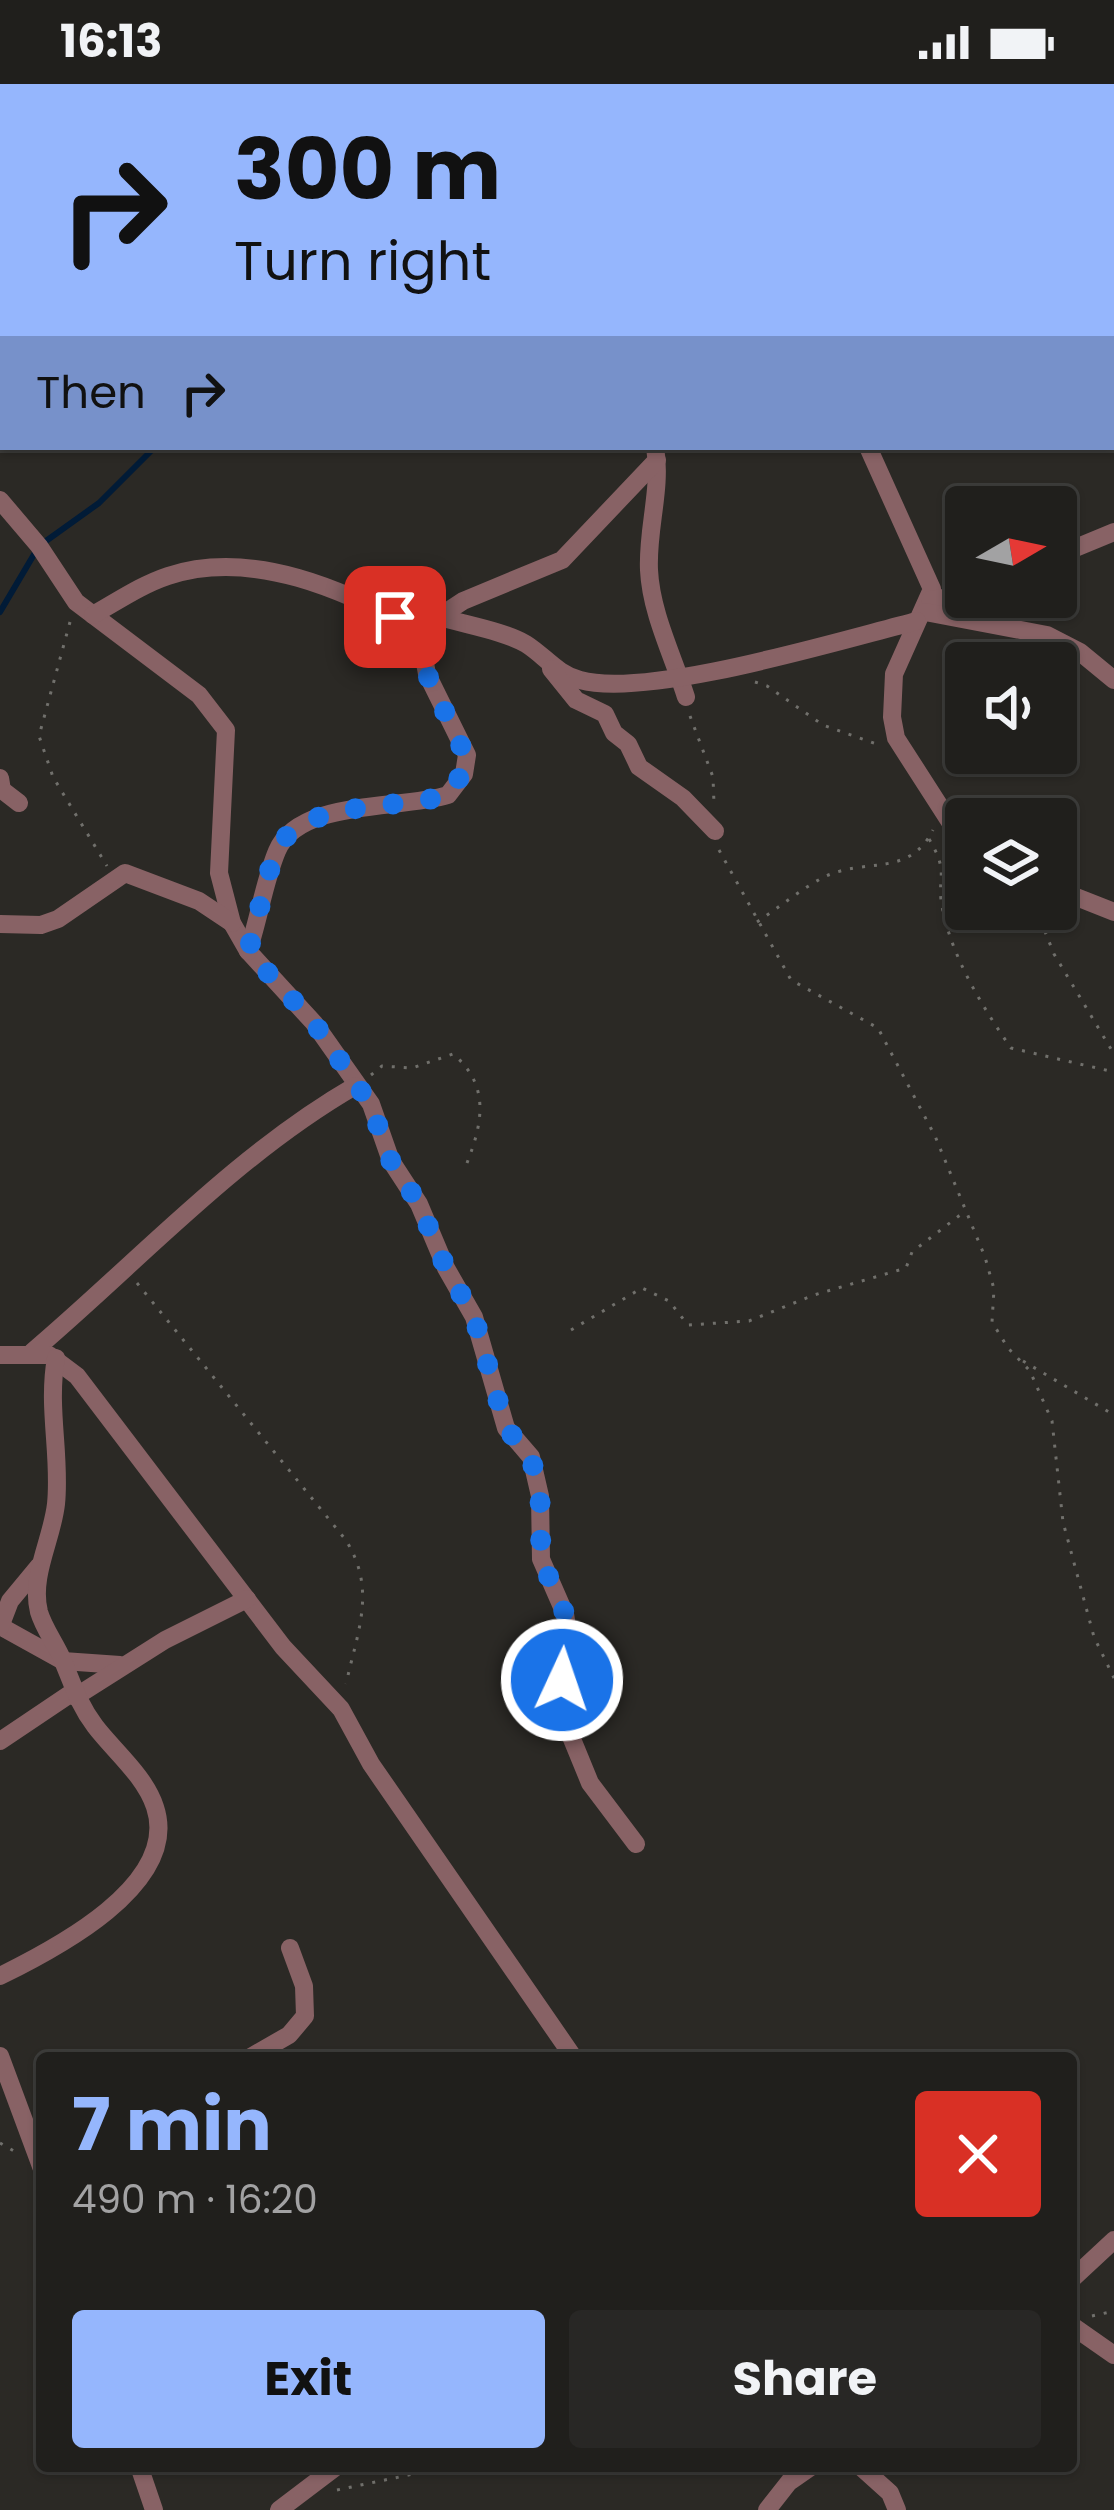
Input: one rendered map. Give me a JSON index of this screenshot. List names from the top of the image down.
{
  "north": "right",
  "page": {
    "status": "16:13",
    "turn": ["300 m", "Turn right"],
    "then": "Then",
    "heading": ["7 min", "490 m · 16:20"],
    "buttons": ["Exit", "Share"]
  }
}
